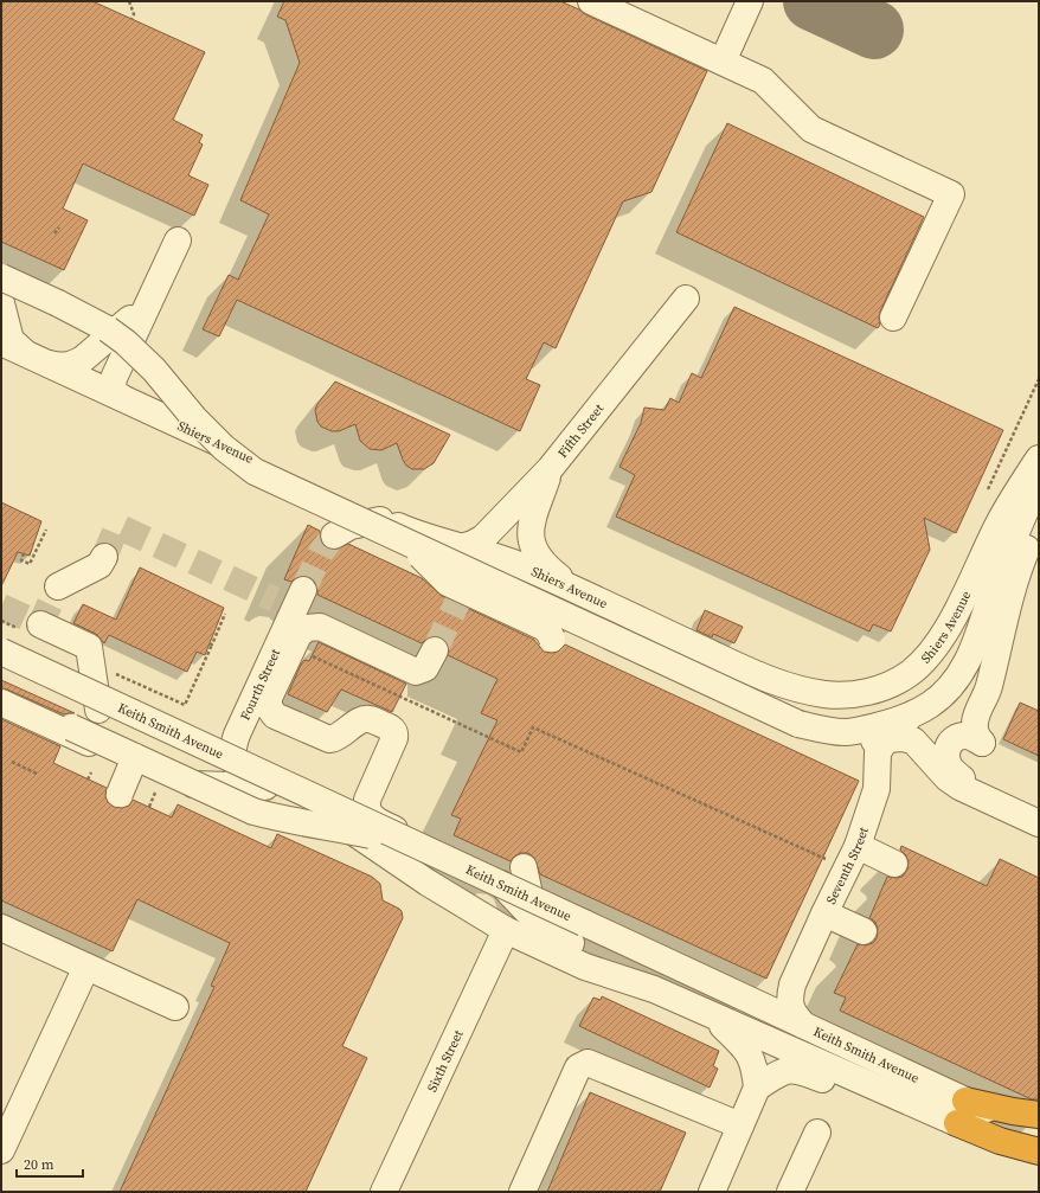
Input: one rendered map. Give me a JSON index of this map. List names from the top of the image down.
{
  "streets": {
    "street": [
      "Fifth Street",
      "Shiers Avenue",
      "Fourth Street",
      "Keith Smith Avenue",
      "Seventh Street",
      "Sixth Street"
    ]
  },
  "crossings": [
    ["Fifth Street", "Shiers Avenue"],
    ["Shiers Avenue", "Seventh Street"],
    ["Fourth Street", "Keith Smith Avenue"],
    ["Keith Smith Avenue", "Seventh Street"],
    ["Keith Smith Avenue", "Sixth Street"]
  ],
  "scale_bar": "20 m"
}
